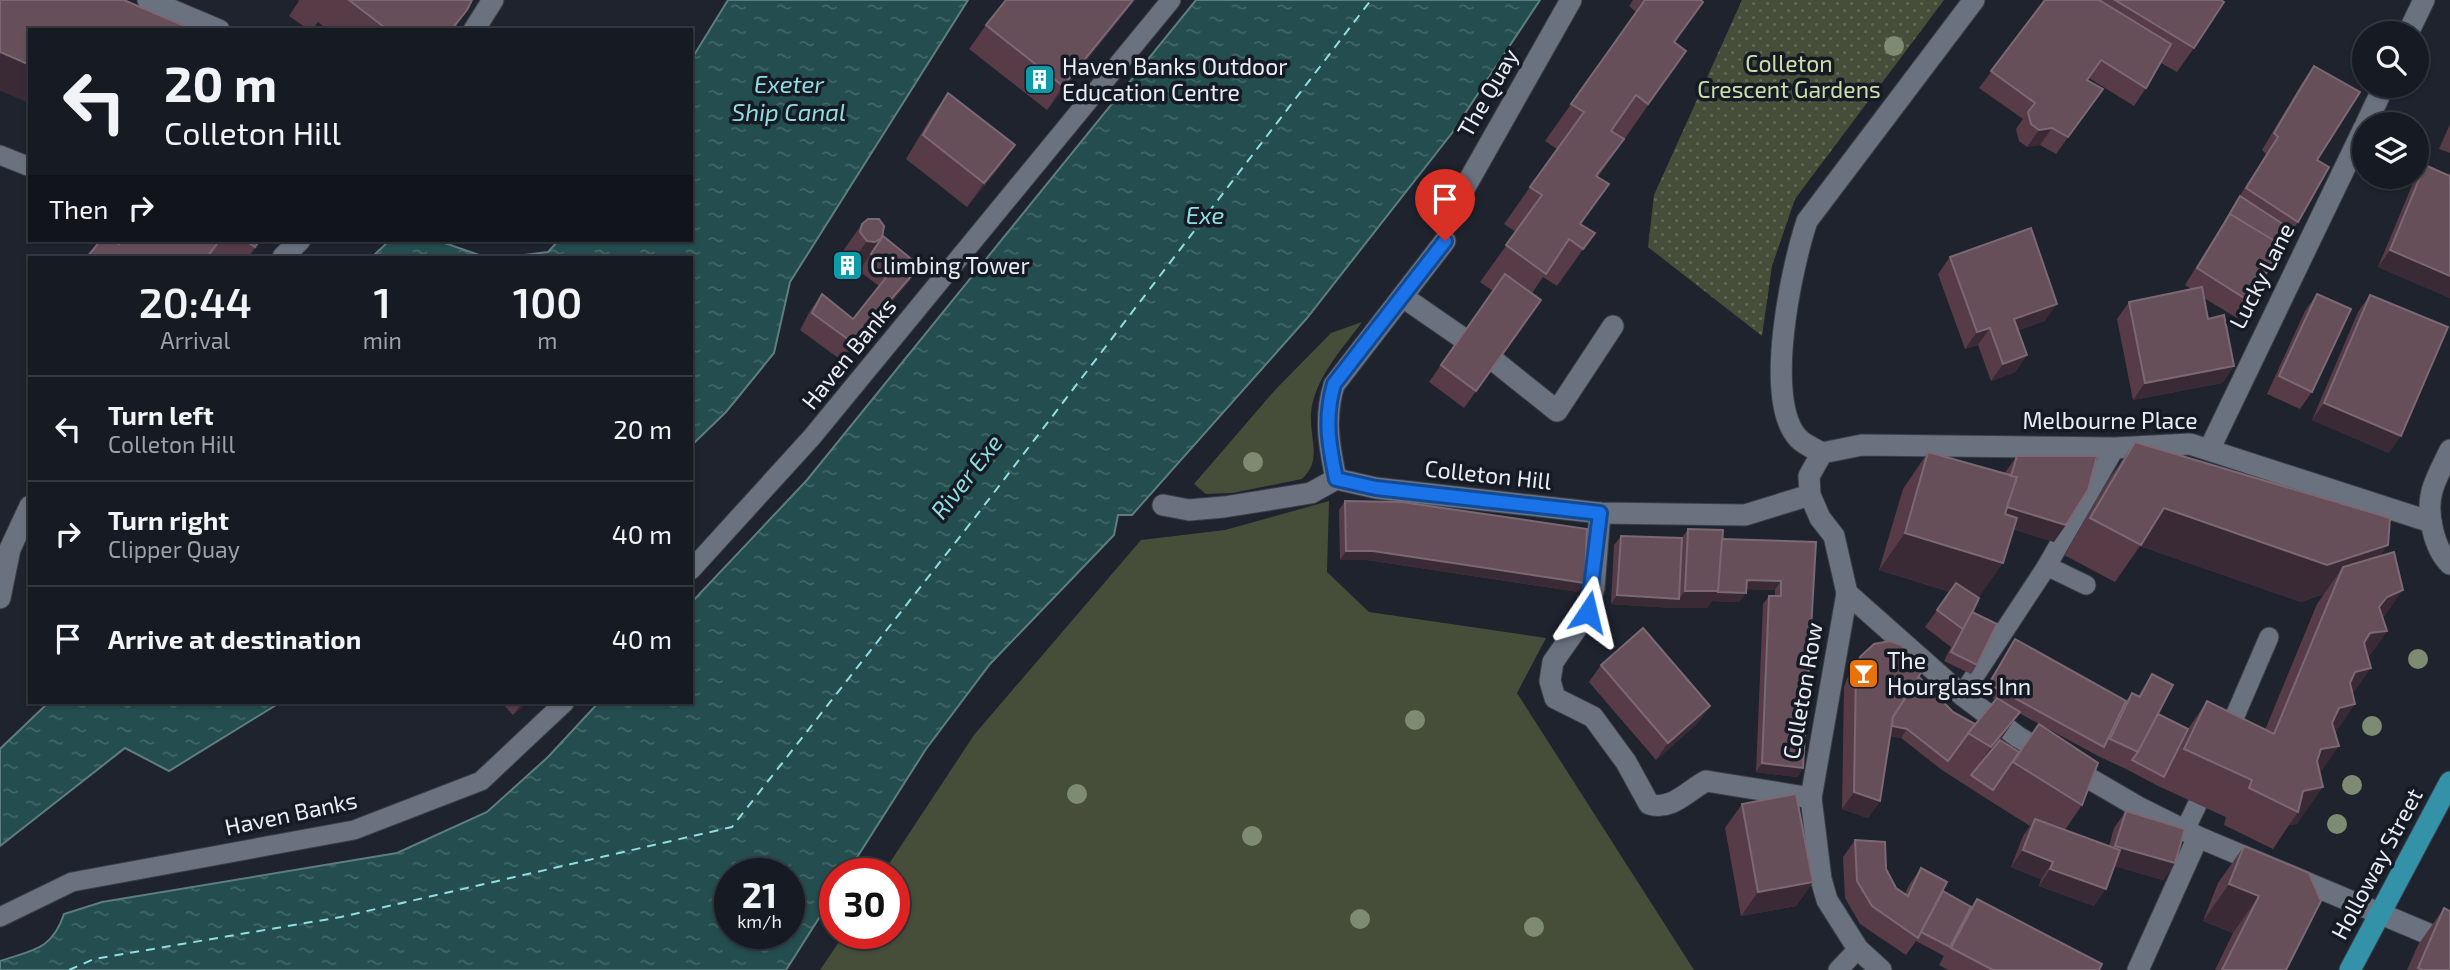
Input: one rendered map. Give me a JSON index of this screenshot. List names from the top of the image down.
{
  "streets": {
    "main road": ["Holloway Street"],
    "street": [
      "The Quay",
      "Lucky Lane",
      "Melbourne Place",
      "Colleton Hill",
      "Colleton Row"
    ],
    "lane": ["Haven Banks"]
  },
  "crossings": [
    ["Lucky Lane", "Melbourne Place"]
  ],
  "water": ["Exeter Ship Canal", "Exe", "River Exe"],
  "parks": ["Colleton Crescent Gardens"],
  "places": {
    "building": ["Haven Banks Outdoor Education Centre", "Climbing Tower"],
    "bar": ["The Hourglass Inn"]
  },
  "page": {
    "turn": ["20 m", "Colleton Hill"],
    "then": "Then",
    "eta": [
      "20:44",
      "Arrival",
      "1",
      "min",
      "100",
      "m"
    ],
    "list": [
      {
        "name": "Turn left",
        "note": "Colleton Hill",
        "value": "20 m"
      },
      {
        "name": "Turn right",
        "note": "Clipper Quay",
        "value": "40 m"
      },
      {
        "name": "Arrive at destination",
        "value": "40 m"
      }
    ],
    "speed": "21 km/h",
    "limit": "30"
  }
}
